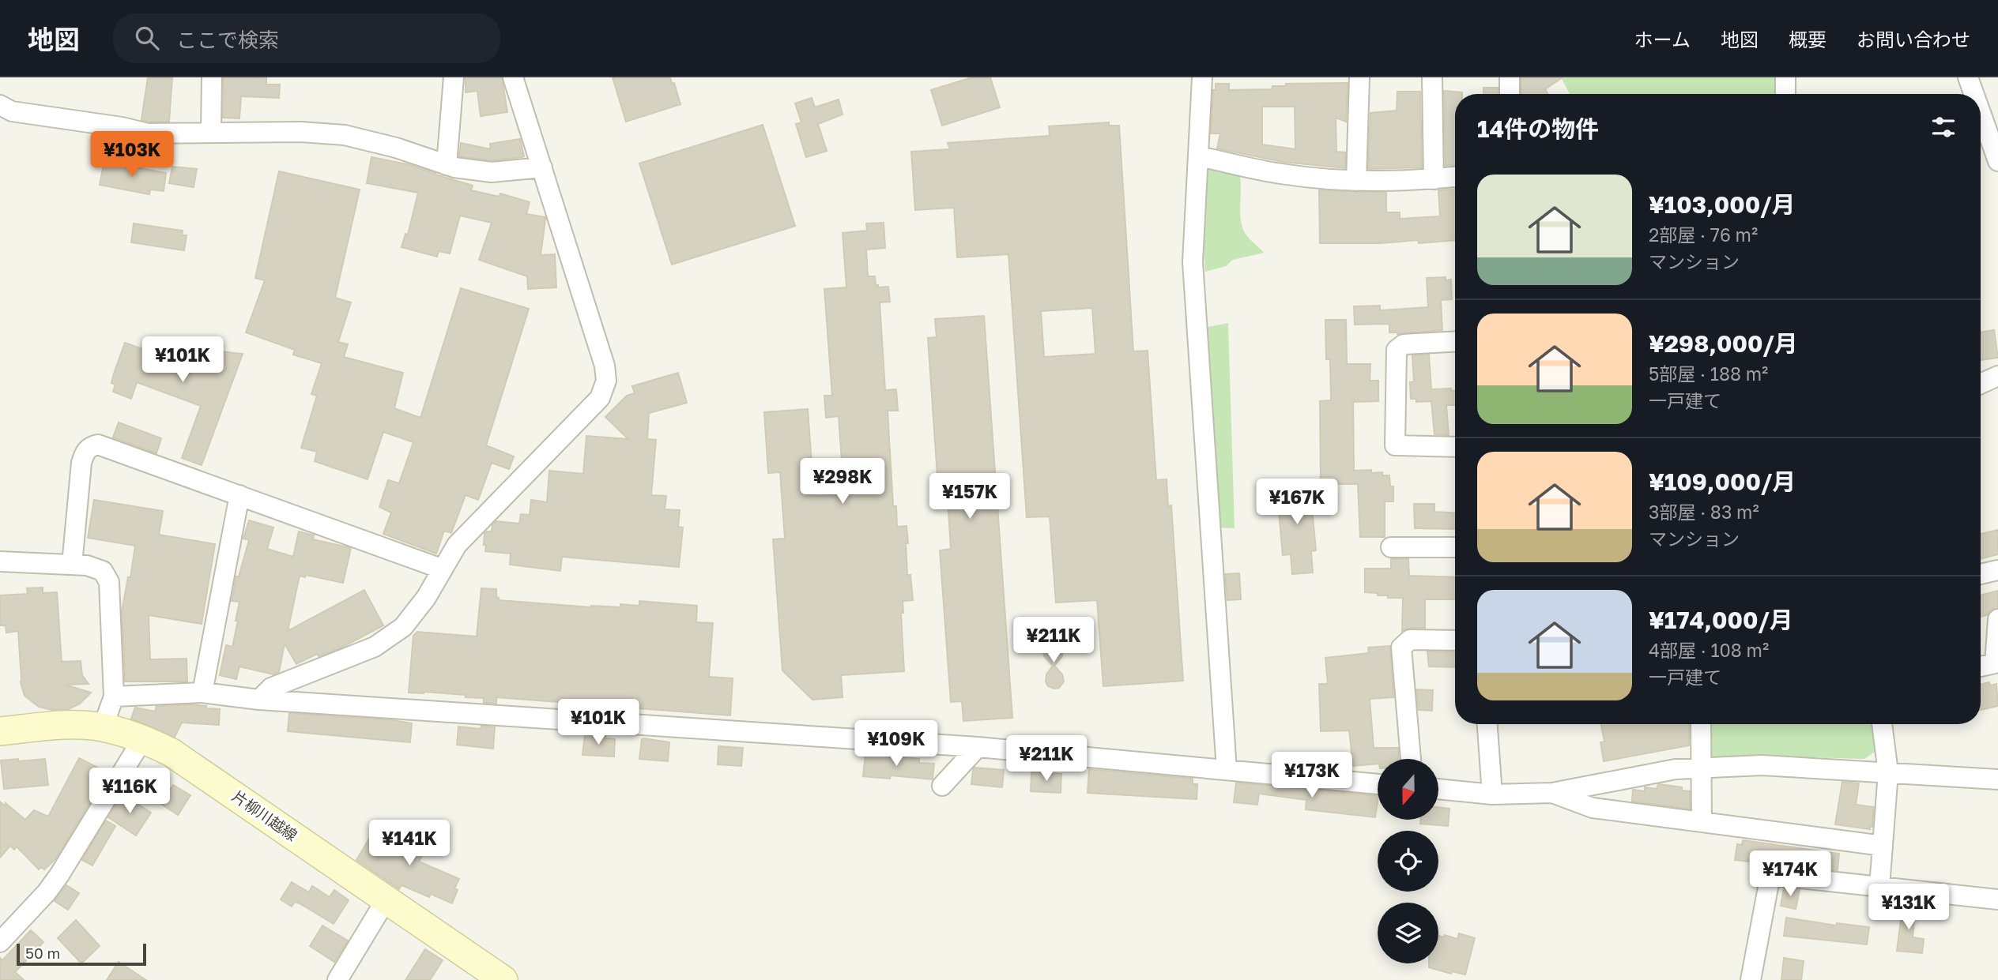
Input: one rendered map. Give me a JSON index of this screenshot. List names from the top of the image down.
{
  "streets": {
    "main road": ["片柳川越線"]
  },
  "scale_bar": "50 m",
  "north": "bottom",
  "page": {
    "header": "地図",
    "search": "ここで検索",
    "nav": [
      "ホーム",
      "地図",
      "概要",
      "お問い合わせ"
    ],
    "heading": "14件の物件",
    "price": [
      "¥103K",
      "¥101K",
      "¥298K",
      "¥157K",
      "¥167K",
      "¥211K",
      "¥101K",
      "¥109K",
      "¥211K",
      "¥173K",
      "¥116K",
      "¥141K",
      "¥174K",
      "¥131K"
    ],
    "list": [
      {
        "name": "¥103,000/月",
        "note": "2部屋 · 76 m² · マンション"
      },
      {
        "name": "¥298,000/月",
        "note": "5部屋 · 188 m² · 一戸建て"
      },
      {
        "name": "¥109,000/月",
        "note": "3部屋 · 83 m² · マンション"
      },
      {
        "name": "¥174,000/月",
        "note": "4部屋 · 108 m² · 一戸建て"
      }
    ],
    "scale": "50 m"
  }
}
